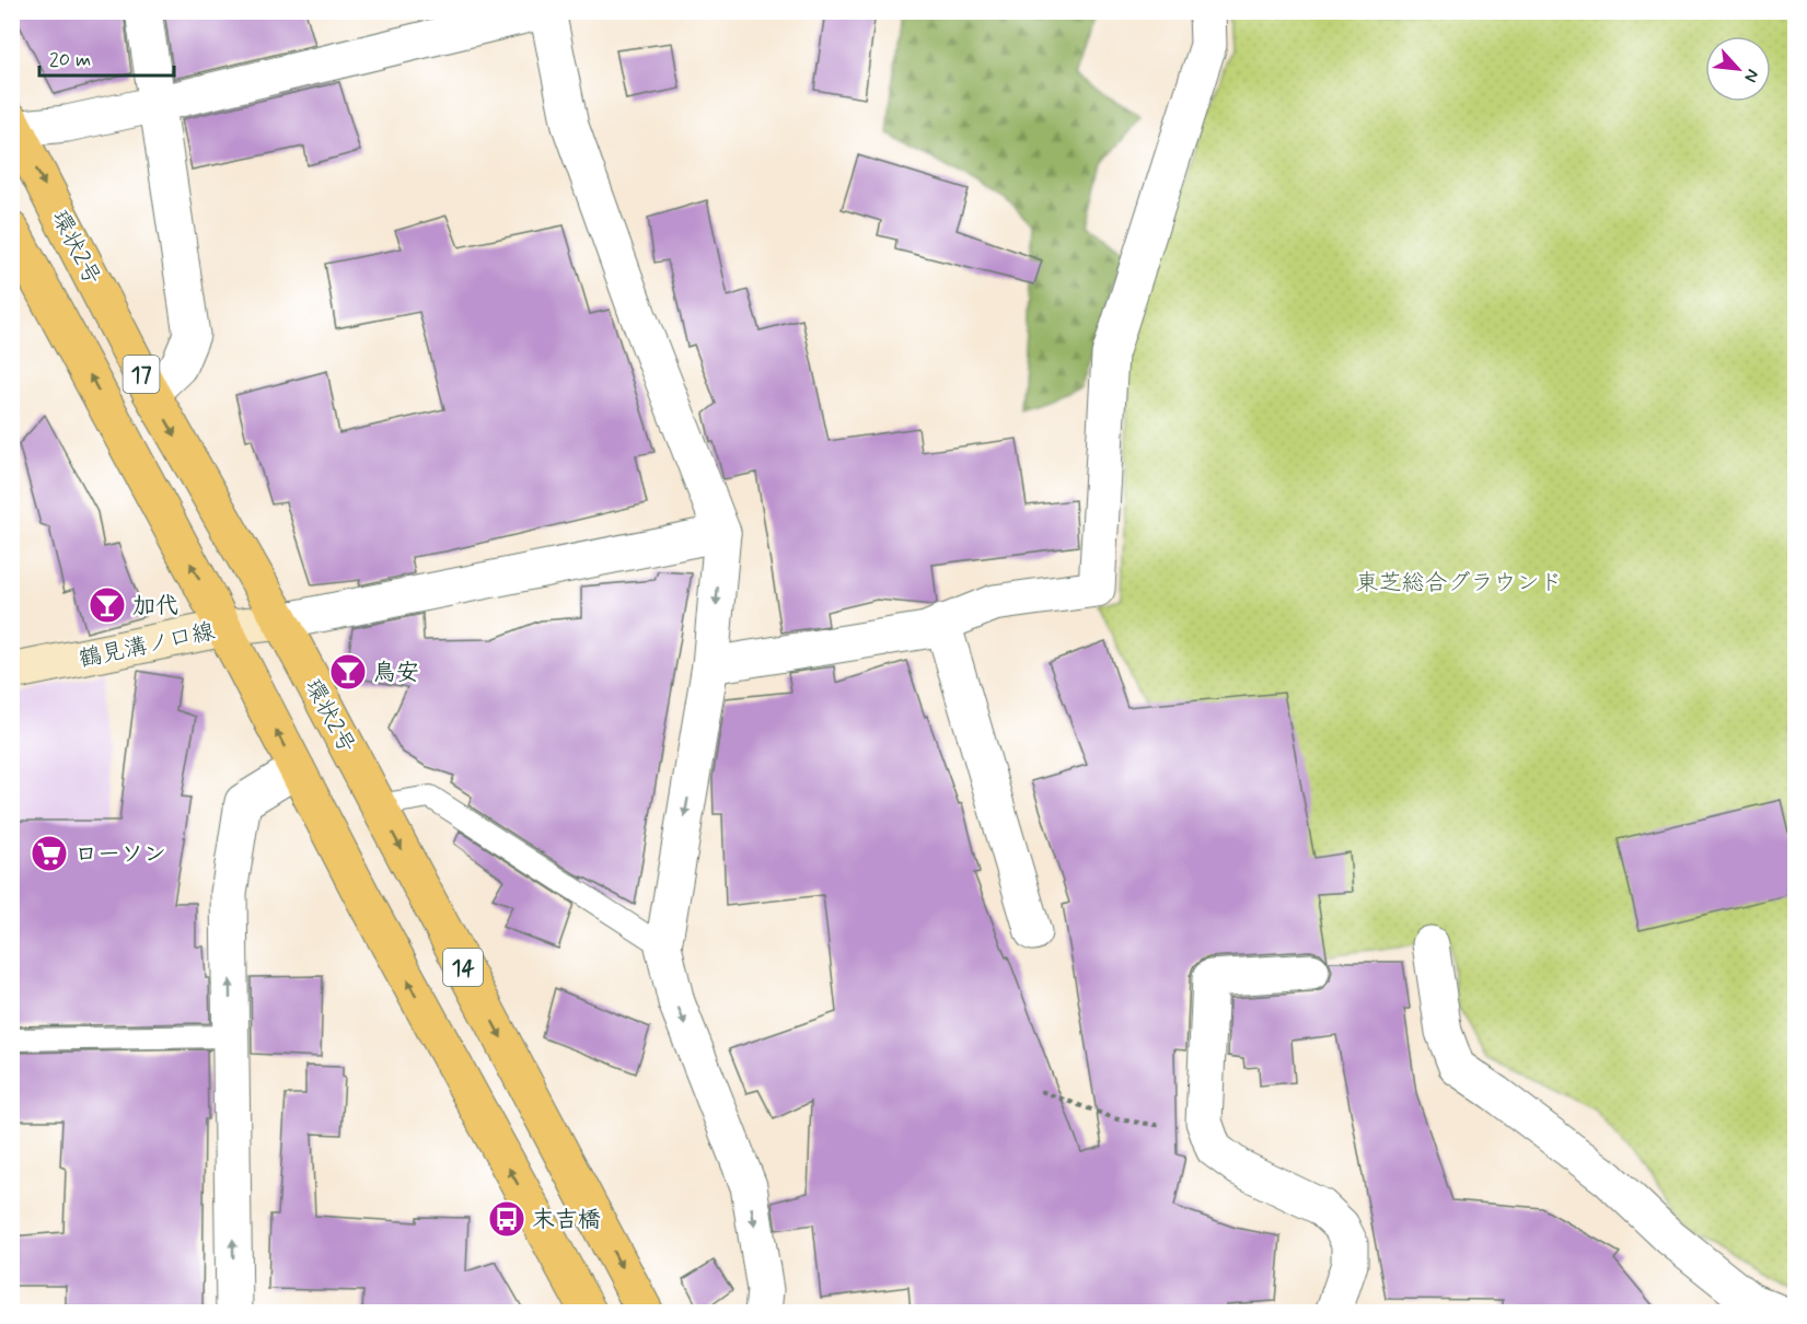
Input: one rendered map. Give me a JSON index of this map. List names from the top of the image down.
{
  "streets": {
    "main road": [
      "環状2号",
      "17",
      "鶴見溝ノ口線",
      "14"
    ]
  },
  "crossings": [
    ["環状2号", "鶴見溝ノ口線"]
  ],
  "parks": ["東芝総合グラウンド"],
  "places": {
    "bar": ["加代", "鳥安"],
    "supermarket": ["ローソン"],
    "bus stop": ["末吉橋"]
  },
  "scale_bar": "20 m",
  "north": "bottom right"
}
